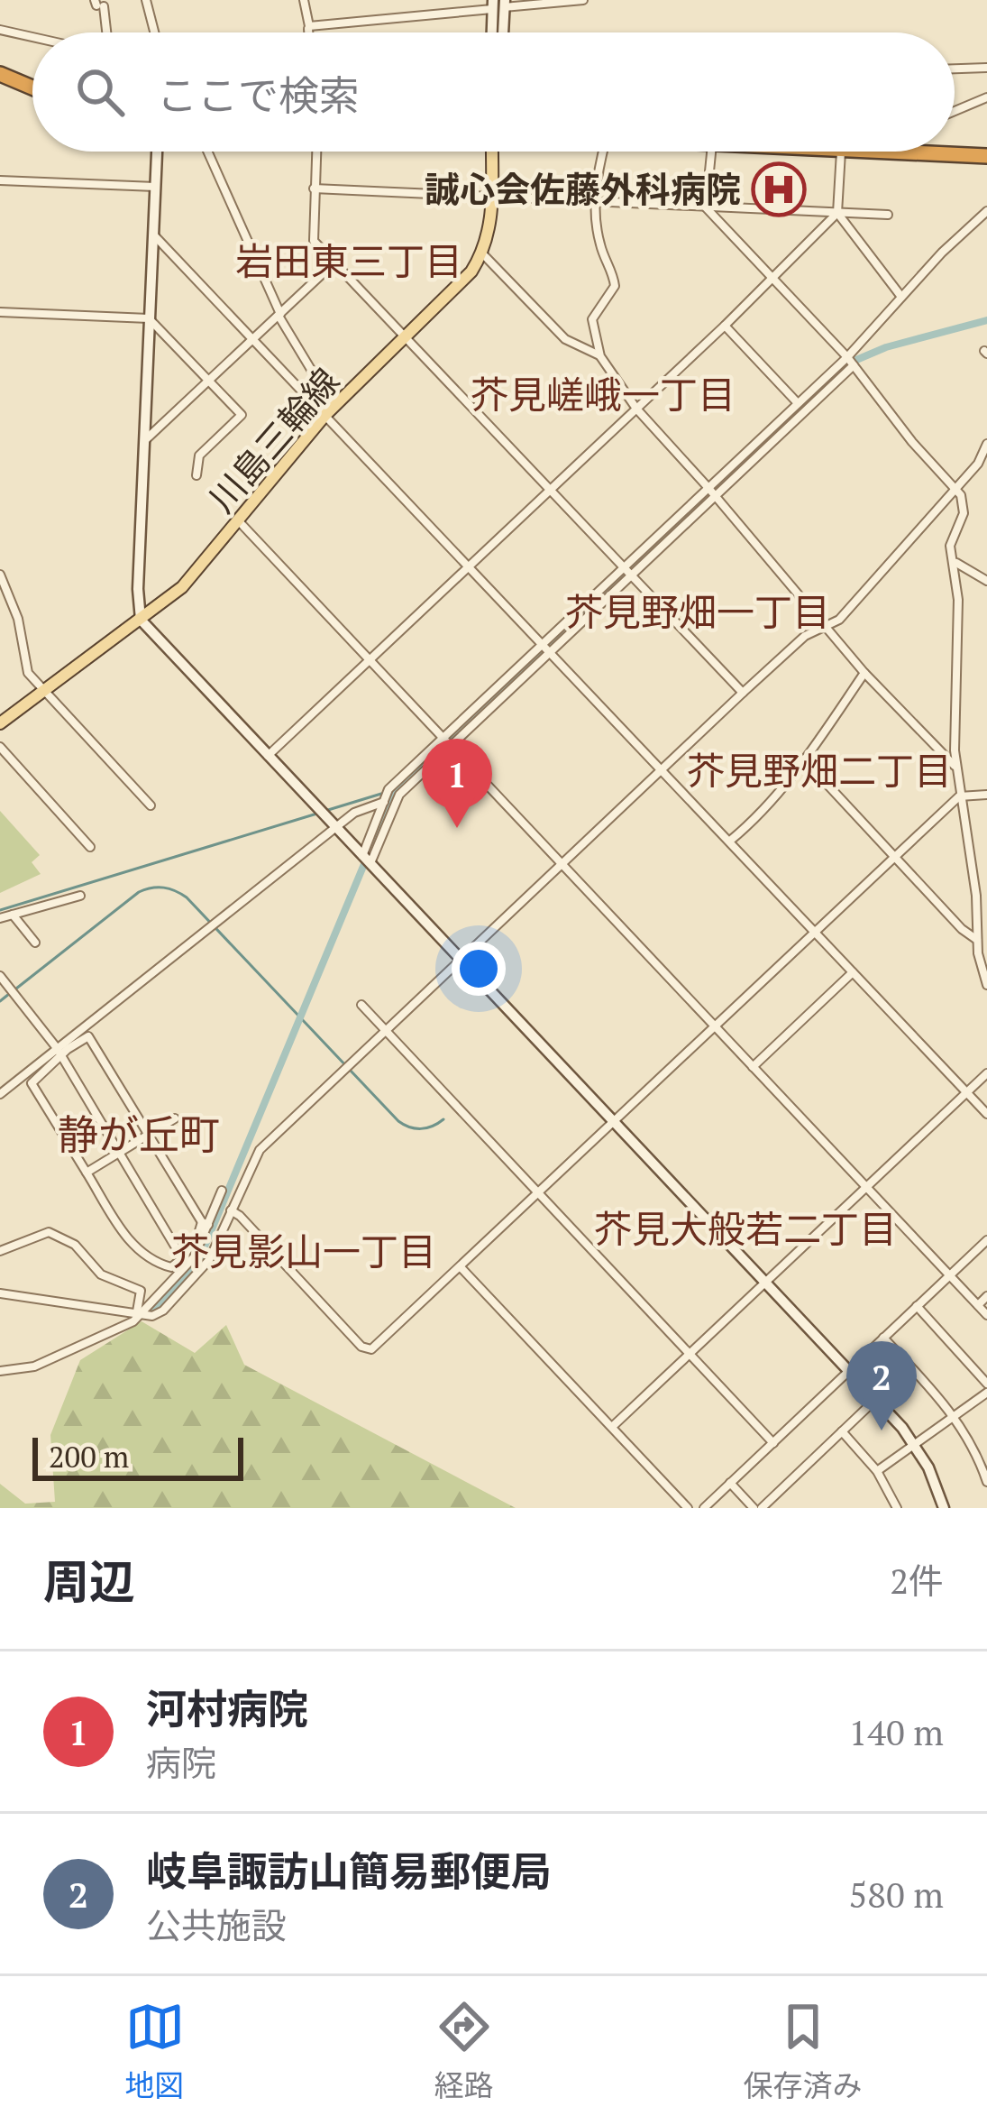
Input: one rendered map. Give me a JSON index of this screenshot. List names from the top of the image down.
{
  "streets": {
    "main road": ["川島三輪線"]
  },
  "districts": [
    "岩田東三丁目",
    "芥見嵯峨一丁目",
    "芥見野畑一丁目",
    "芥見野畑二丁目",
    "静が丘町",
    "芥見大般若二丁目",
    "芥見影山一丁目"
  ],
  "places": {
    "hospital": ["誠心会佐藤外科病院"]
  },
  "scale_bar": "200 m",
  "page": {
    "search": "ここで検索",
    "pins": ["1", "2"],
    "scale": "200 m",
    "heading": ["周辺", "2件"],
    "list": [
      {
        "mark": "1",
        "name": "河村病院",
        "note": "病院",
        "value": "140 m"
      },
      {
        "mark": "2",
        "name": "岐阜諏訪山簡易郵便局",
        "note": "公共施設",
        "value": "580 m"
      }
    ],
    "nav": ["地図", "経路", "保存済み"]
  }
}
